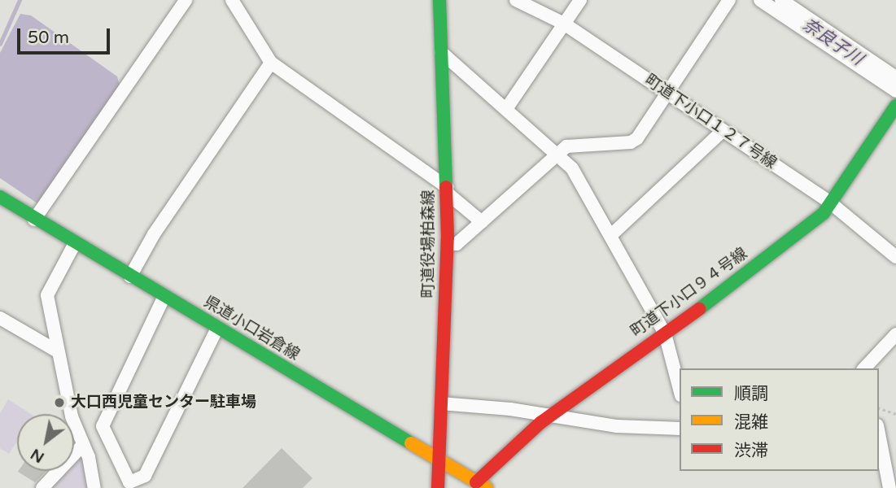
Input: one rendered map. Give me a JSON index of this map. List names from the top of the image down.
{
  "streets": {
    "street": [
      "町道下小口１２７号線",
      "町道役場柏森線",
      "町道下小口９４号線",
      "県道小口岩倉線"
    ]
  },
  "crossings": [
    ["町道下小口１２７号線", "町道下小口９４号線"],
    ["町道役場柏森線", "県道小口岩倉線"],
    ["町道下小口９４号線", "県道小口岩倉線"]
  ],
  "water": ["奈良子川"],
  "places": ["大口西児童センター駐車場"],
  "legend": ["順調", "混雑", "渋滞"],
  "scale_bar": "50 m",
  "north": "bottom left"
}
